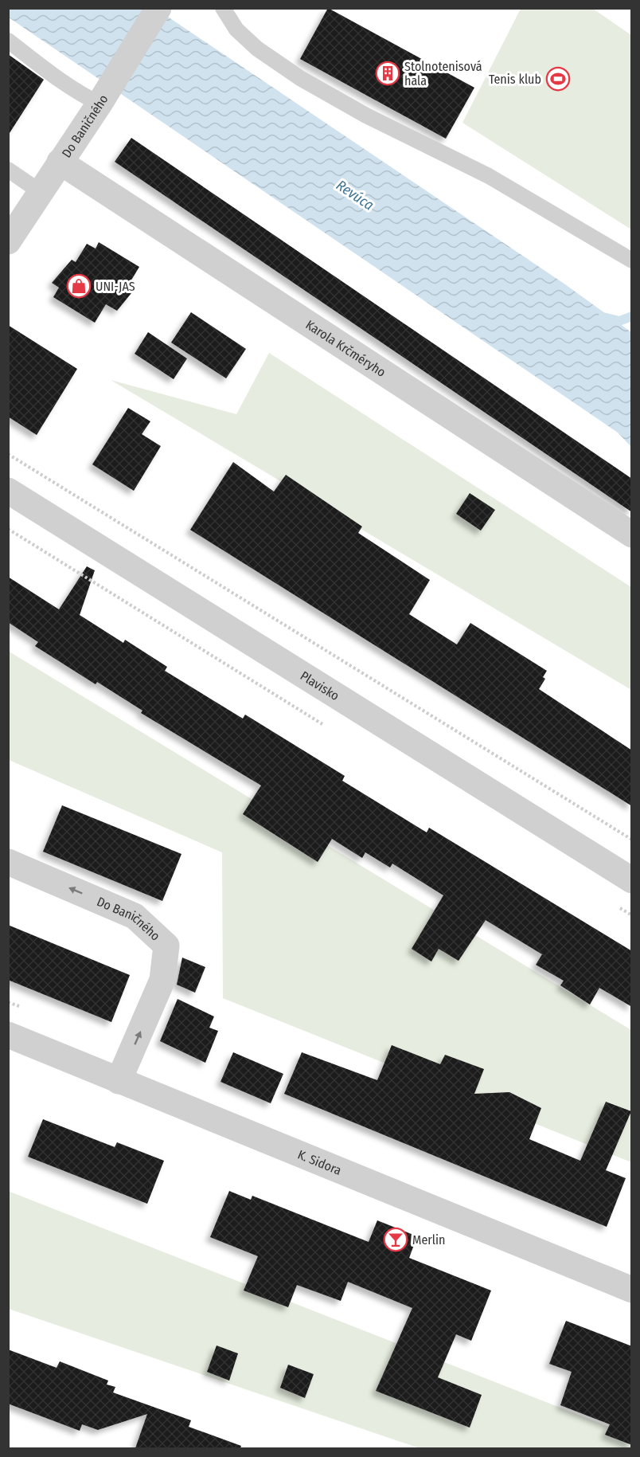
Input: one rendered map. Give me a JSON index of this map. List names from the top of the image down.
{
  "streets": {
    "street": [
      "Do Baničného",
      "Karola Krčméryho",
      "Plavisko",
      "K. Sidora"
    ]
  },
  "crossings": [
    ["Do Baničného", "Karola Krčméryho"],
    ["Do Baničného", "K. Sidora"]
  ],
  "water": ["Revúca"],
  "places": {
    "building": ["Stolnotenisová hala"],
    "sports": ["Tenis klub"],
    "shop": ["UNI-JAS"],
    "bar": ["Merlin"]
  }
}
